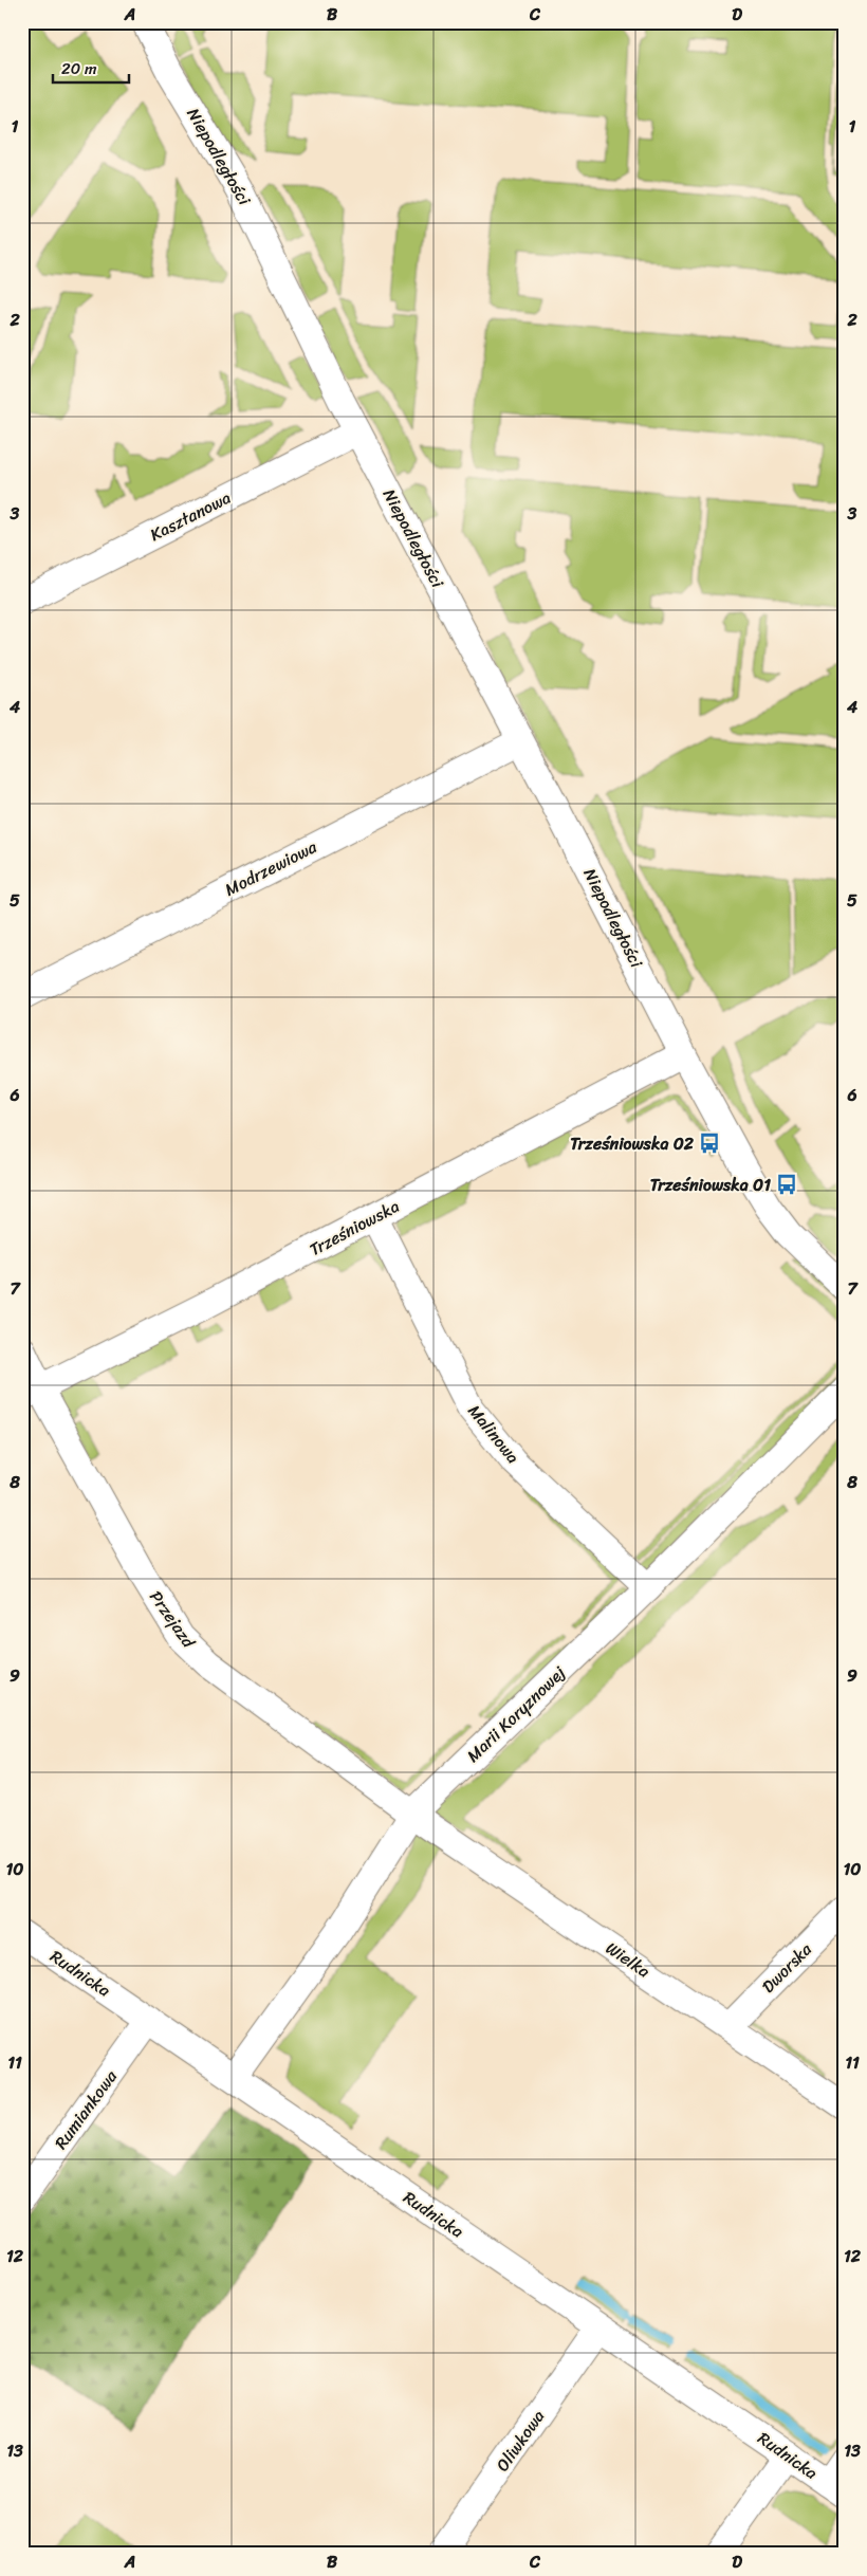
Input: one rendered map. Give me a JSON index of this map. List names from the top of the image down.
{
  "streets": {
    "street": [
      "Niepodległości",
      "Kasztanowa",
      "Modrzewiowa",
      "Trześniowska",
      "Malinowa",
      "Przejazd",
      "Marii Koryznowej",
      "Wielka",
      "Dworska",
      "Rudnicka",
      "Rumiankowa",
      "Oliwkowa"
    ]
  },
  "crossings": [
    ["Niepodległości", "Kasztanowa"],
    ["Niepodległości", "Modrzewiowa"],
    ["Niepodległości", "Trześniowska"],
    ["Trześniowska", "Malinowa"],
    ["Trześniowska", "Przejazd"],
    ["Malinowa", "Marii Koryznowej"],
    ["Przejazd", "Marii Koryznowej"],
    ["Przejazd", "Wielka"],
    ["Marii Koryznowej", "Wielka"],
    ["Marii Koryznowej", "Rudnicka"],
    ["Wielka", "Dworska"],
    ["Rudnicka", "Rumiankowa"],
    ["Rudnicka", "Oliwkowa"]
  ],
  "places": {
    "bus stop": ["Trześniowska 02", "Trześniowska 01"]
  },
  "scale_bar": "20 m",
  "grid": {
    "columns": [
      "A",
      "B",
      "C",
      "D"
    ],
    "rows": [
      "1",
      "2",
      "3",
      "4",
      "5",
      "6",
      "7",
      "8",
      "9",
      "10",
      "11",
      "12",
      "13"
    ]
  }
}
